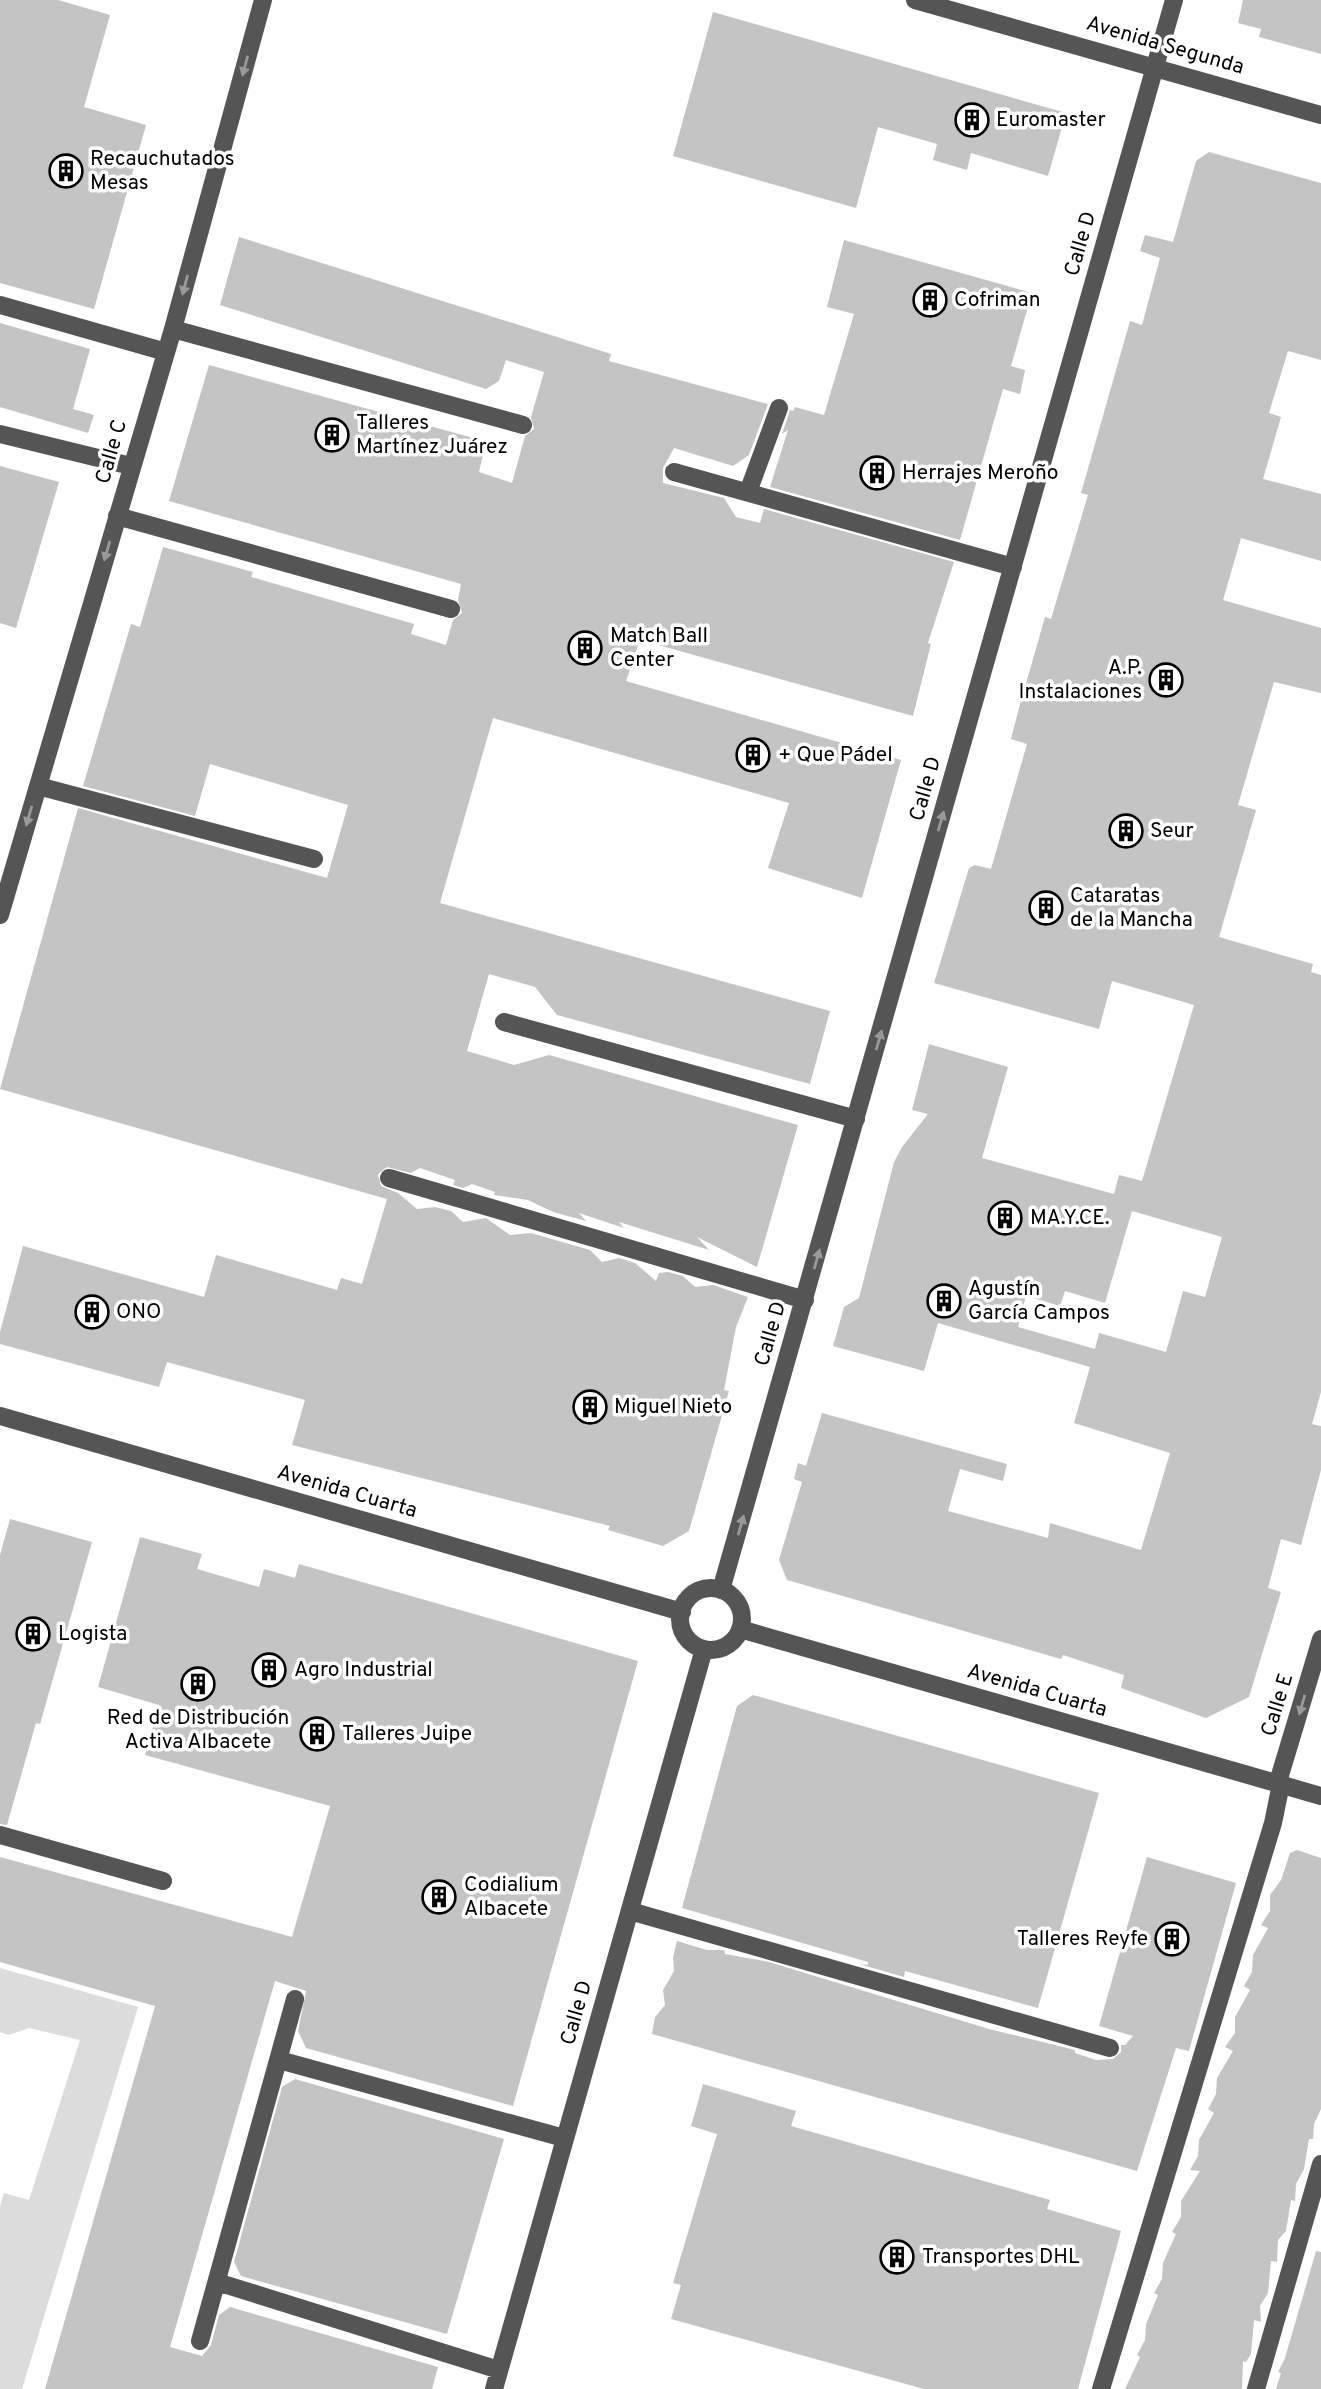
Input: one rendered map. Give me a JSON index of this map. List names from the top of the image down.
{
  "streets": {
    "street": [
      "Avenida Segunda",
      "Calle D",
      "Calle C",
      "Avenida Cuarta",
      "Calle E"
    ]
  },
  "crossings": [
    ["Avenida Segunda", "Calle D"],
    ["Calle D", "Avenida Cuarta"],
    ["Avenida Cuarta", "Calle E"]
  ],
  "one_way": ["Calle D", "Calle C"],
  "places": {
    "building": [
      "Euromaster",
      "Recauchutados Mesas",
      "Cofriman",
      "Talleres Martínez Juárez",
      "Herrajes Meroño",
      "Match Ball Center",
      "A.P. Instalaciones",
      "+ Que Pádel",
      "Seur",
      "Cataratas de la Mancha",
      "MA.Y.CE.",
      "Agustín García Campos",
      "ONO",
      "Miguel Nieto",
      "Logista",
      "Agro Industrial",
      "Red de Distribución Activa Albacete",
      "Talleres Juipe",
      "Codialium Albacete",
      "Talleres Reyfe",
      "Transportes DHL"
    ]
  }
}
